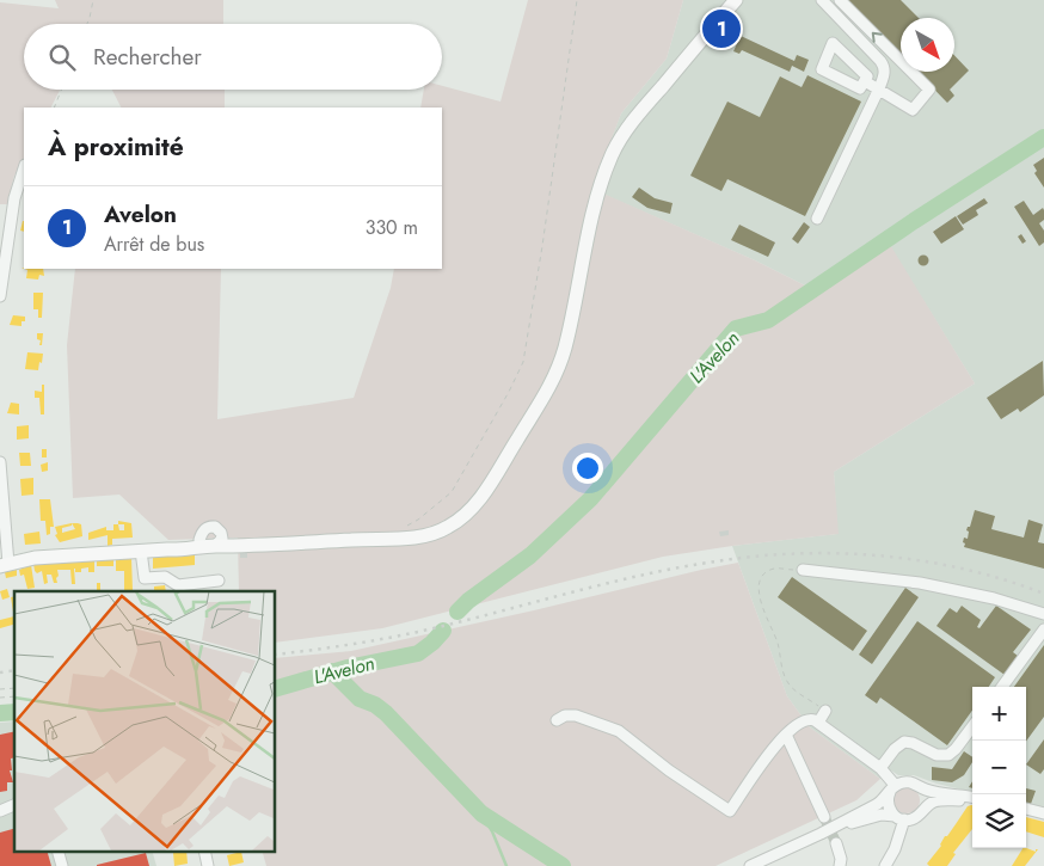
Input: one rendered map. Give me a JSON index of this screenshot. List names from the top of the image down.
{
  "water": ["L'Avelon"],
  "north": "bottom right",
  "page": {
    "pins": "1",
    "search": "Rechercher",
    "heading": "À proximité",
    "list": [
      {
        "mark": "1",
        "name": "Avelon",
        "note": "Arrêt de bus",
        "value": "330 m"
      }
    ],
    "map_buttons": ["+", "−"]
  }
}
